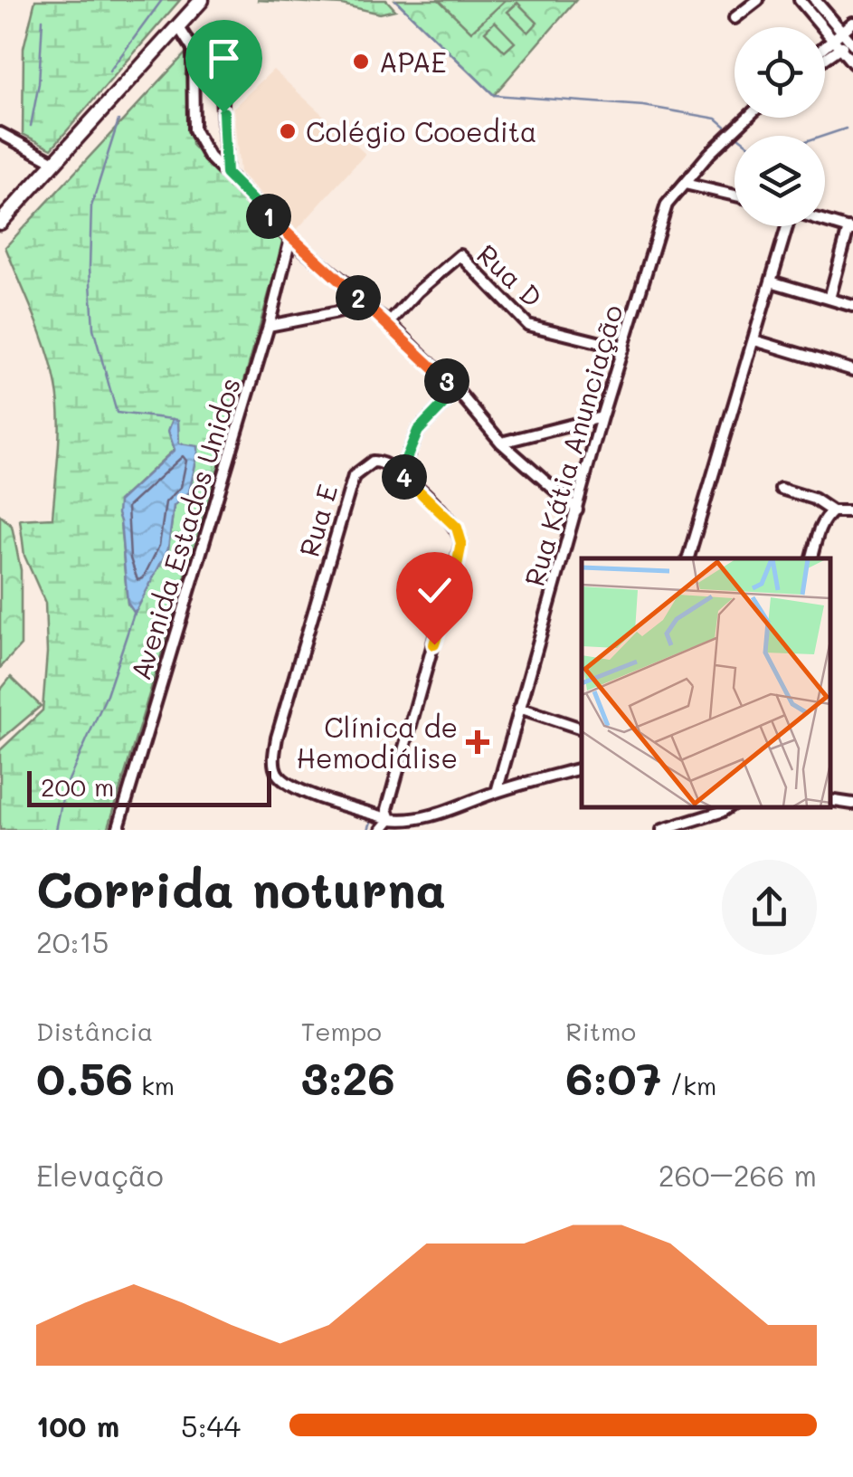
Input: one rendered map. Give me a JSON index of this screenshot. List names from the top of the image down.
{
  "streets": {
    "street": [
      "Rua D",
      "Rua Kátia Anunciação",
      "Rua E",
      "Avenida Estados Unidos"
    ]
  },
  "crossings": [
    ["Rua D", "Rua Kátia Anunciação"]
  ],
  "places": {
    "other": ["APAE", "Colégio Cooedita"],
    "health": ["Clínica de Hemodiálise"]
  },
  "scale_bar": "200 m",
  "page": {
    "pins": [
      "1",
      "2",
      "3",
      "4"
    ],
    "scale": "200 m",
    "heading": ["Corrida noturna", "20:15"],
    "stats": [
      ["Distância", "0.56 km"],
      ["Tempo", "3:26"],
      ["Ritmo", "6:07 /km"]
    ],
    "chart": ["Elevação", "260–266 m"],
    "list": [
      {
        "name": "100 m",
        "note": "5:44"
      }
    ]
  }
}
